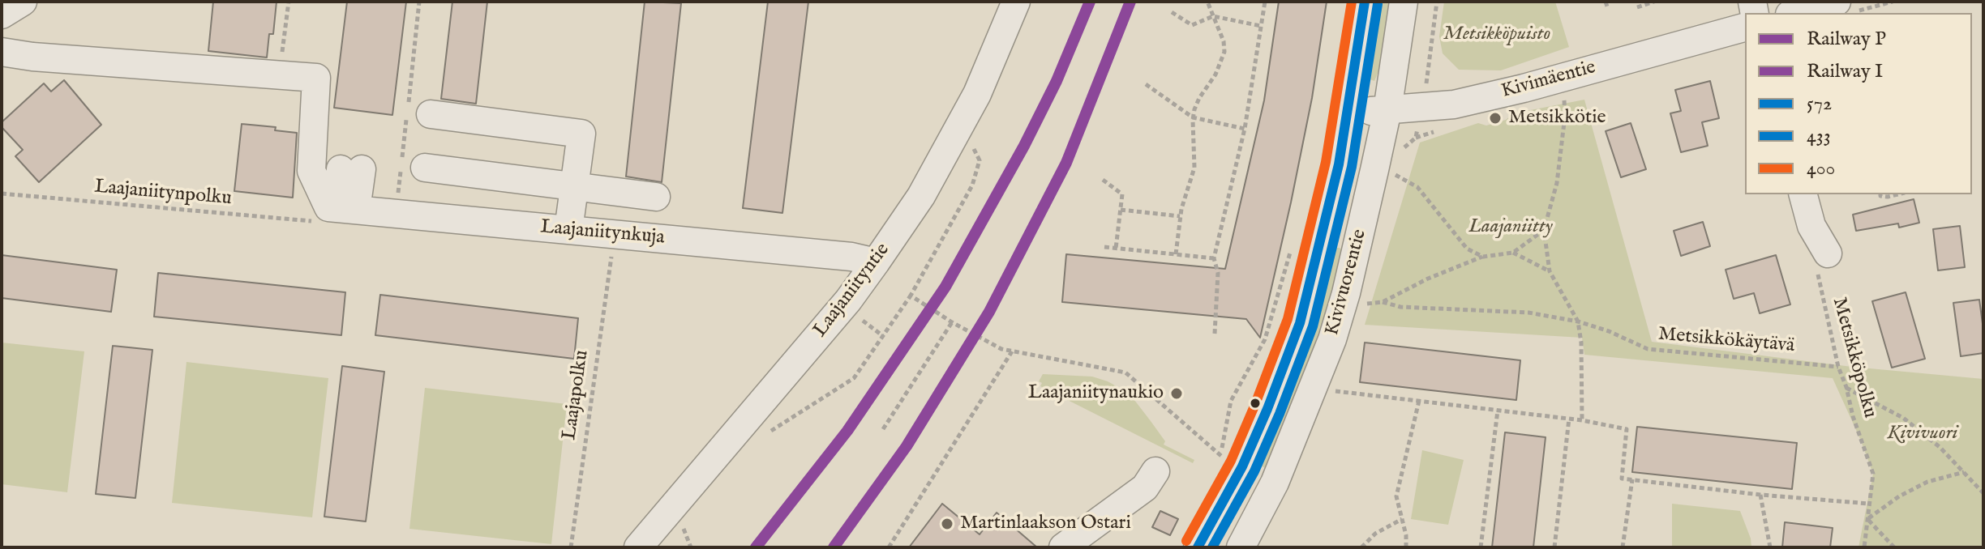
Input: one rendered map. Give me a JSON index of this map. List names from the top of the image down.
{
  "streets": {
    "street": [
      "Kivimäentie",
      "Laajaniitynkuja",
      "Kivivuorentie",
      "Laajaniityntie"
    ],
    "path": [
      "Laajaniitynpolku",
      "Metsikkökäytävä",
      "Metsikköpolku",
      "Laajapolku"
    ]
  },
  "crossings": [
    ["Kivimäentie", "Kivivuorentie"],
    ["Laajaniitynpolku", "Laajaniitynkuja"],
    ["Laajaniitynkuja", "Laajaniityntie"],
    ["Metsikkökäytävä", "Metsikköpolku"]
  ],
  "parks": ["Metsikköpuisto", "Laajaniitty", "Kivivuori"],
  "places": ["Metsikkötie", "Laajaniitynaukio", "Martinlaakson Ostari"],
  "lines": [
    "rail line P",
    "rail line I",
    "transit line 572",
    "transit line 400",
    "transit line 433"
  ],
  "legend": [
    "Railway P",
    "Railway I",
    "572",
    "433",
    "400"
  ]
}
